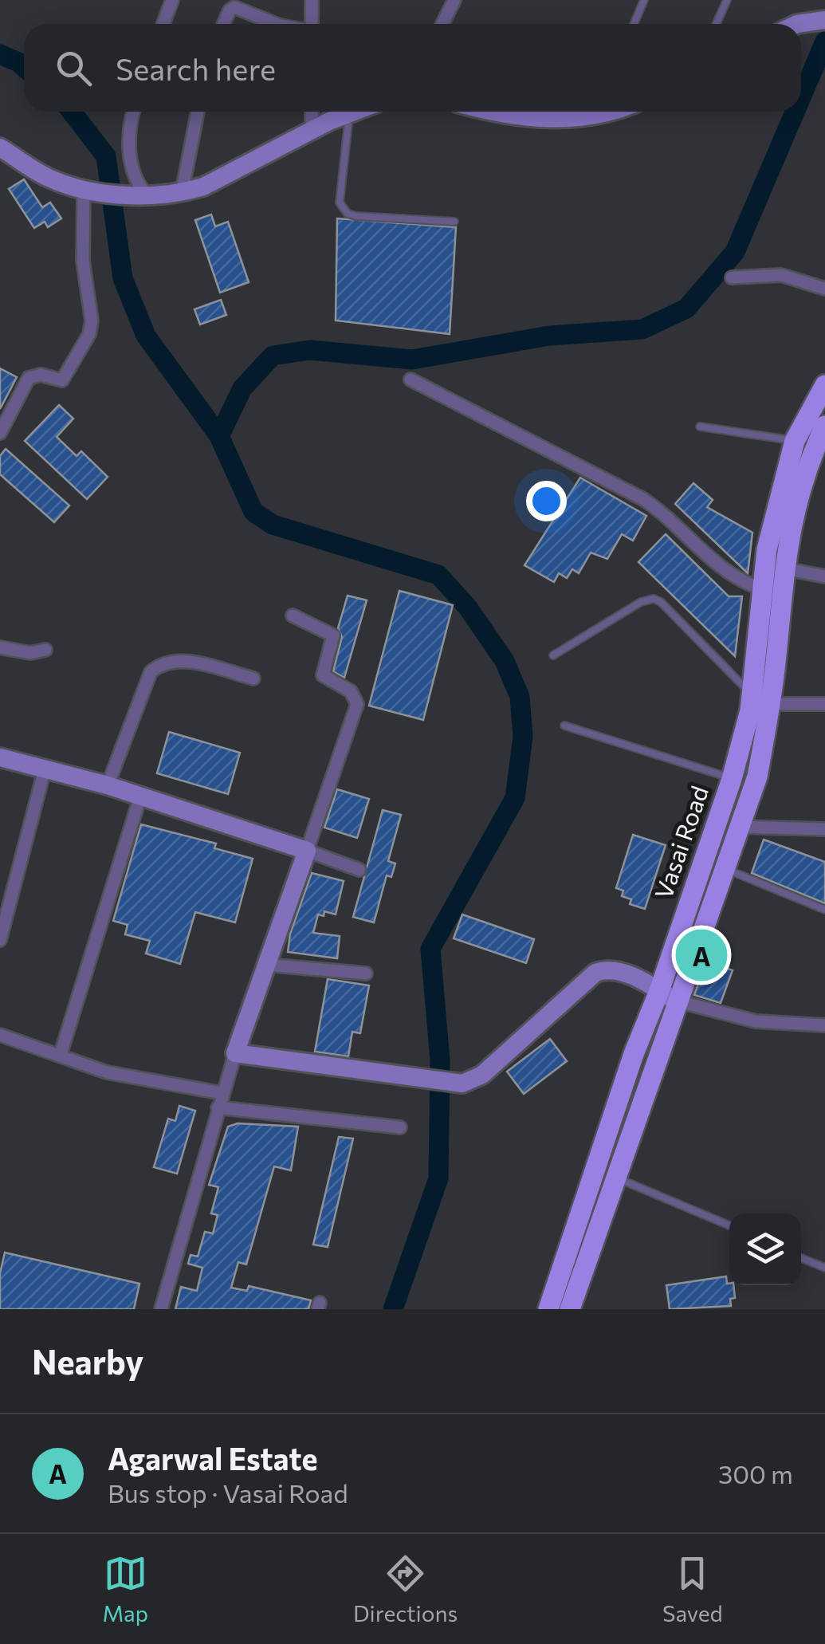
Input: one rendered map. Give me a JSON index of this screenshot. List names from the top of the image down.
{
  "streets": {
    "main road": ["Vasai Road"]
  },
  "page": {
    "search": "Search here",
    "pins": "A",
    "heading": "Nearby",
    "list": [
      {
        "mark": "A",
        "name": "Agarwal Estate",
        "note": "Bus stop · Vasai Road",
        "value": "300 m"
      }
    ],
    "nav": ["Map", "Directions", "Saved"]
  }
}
